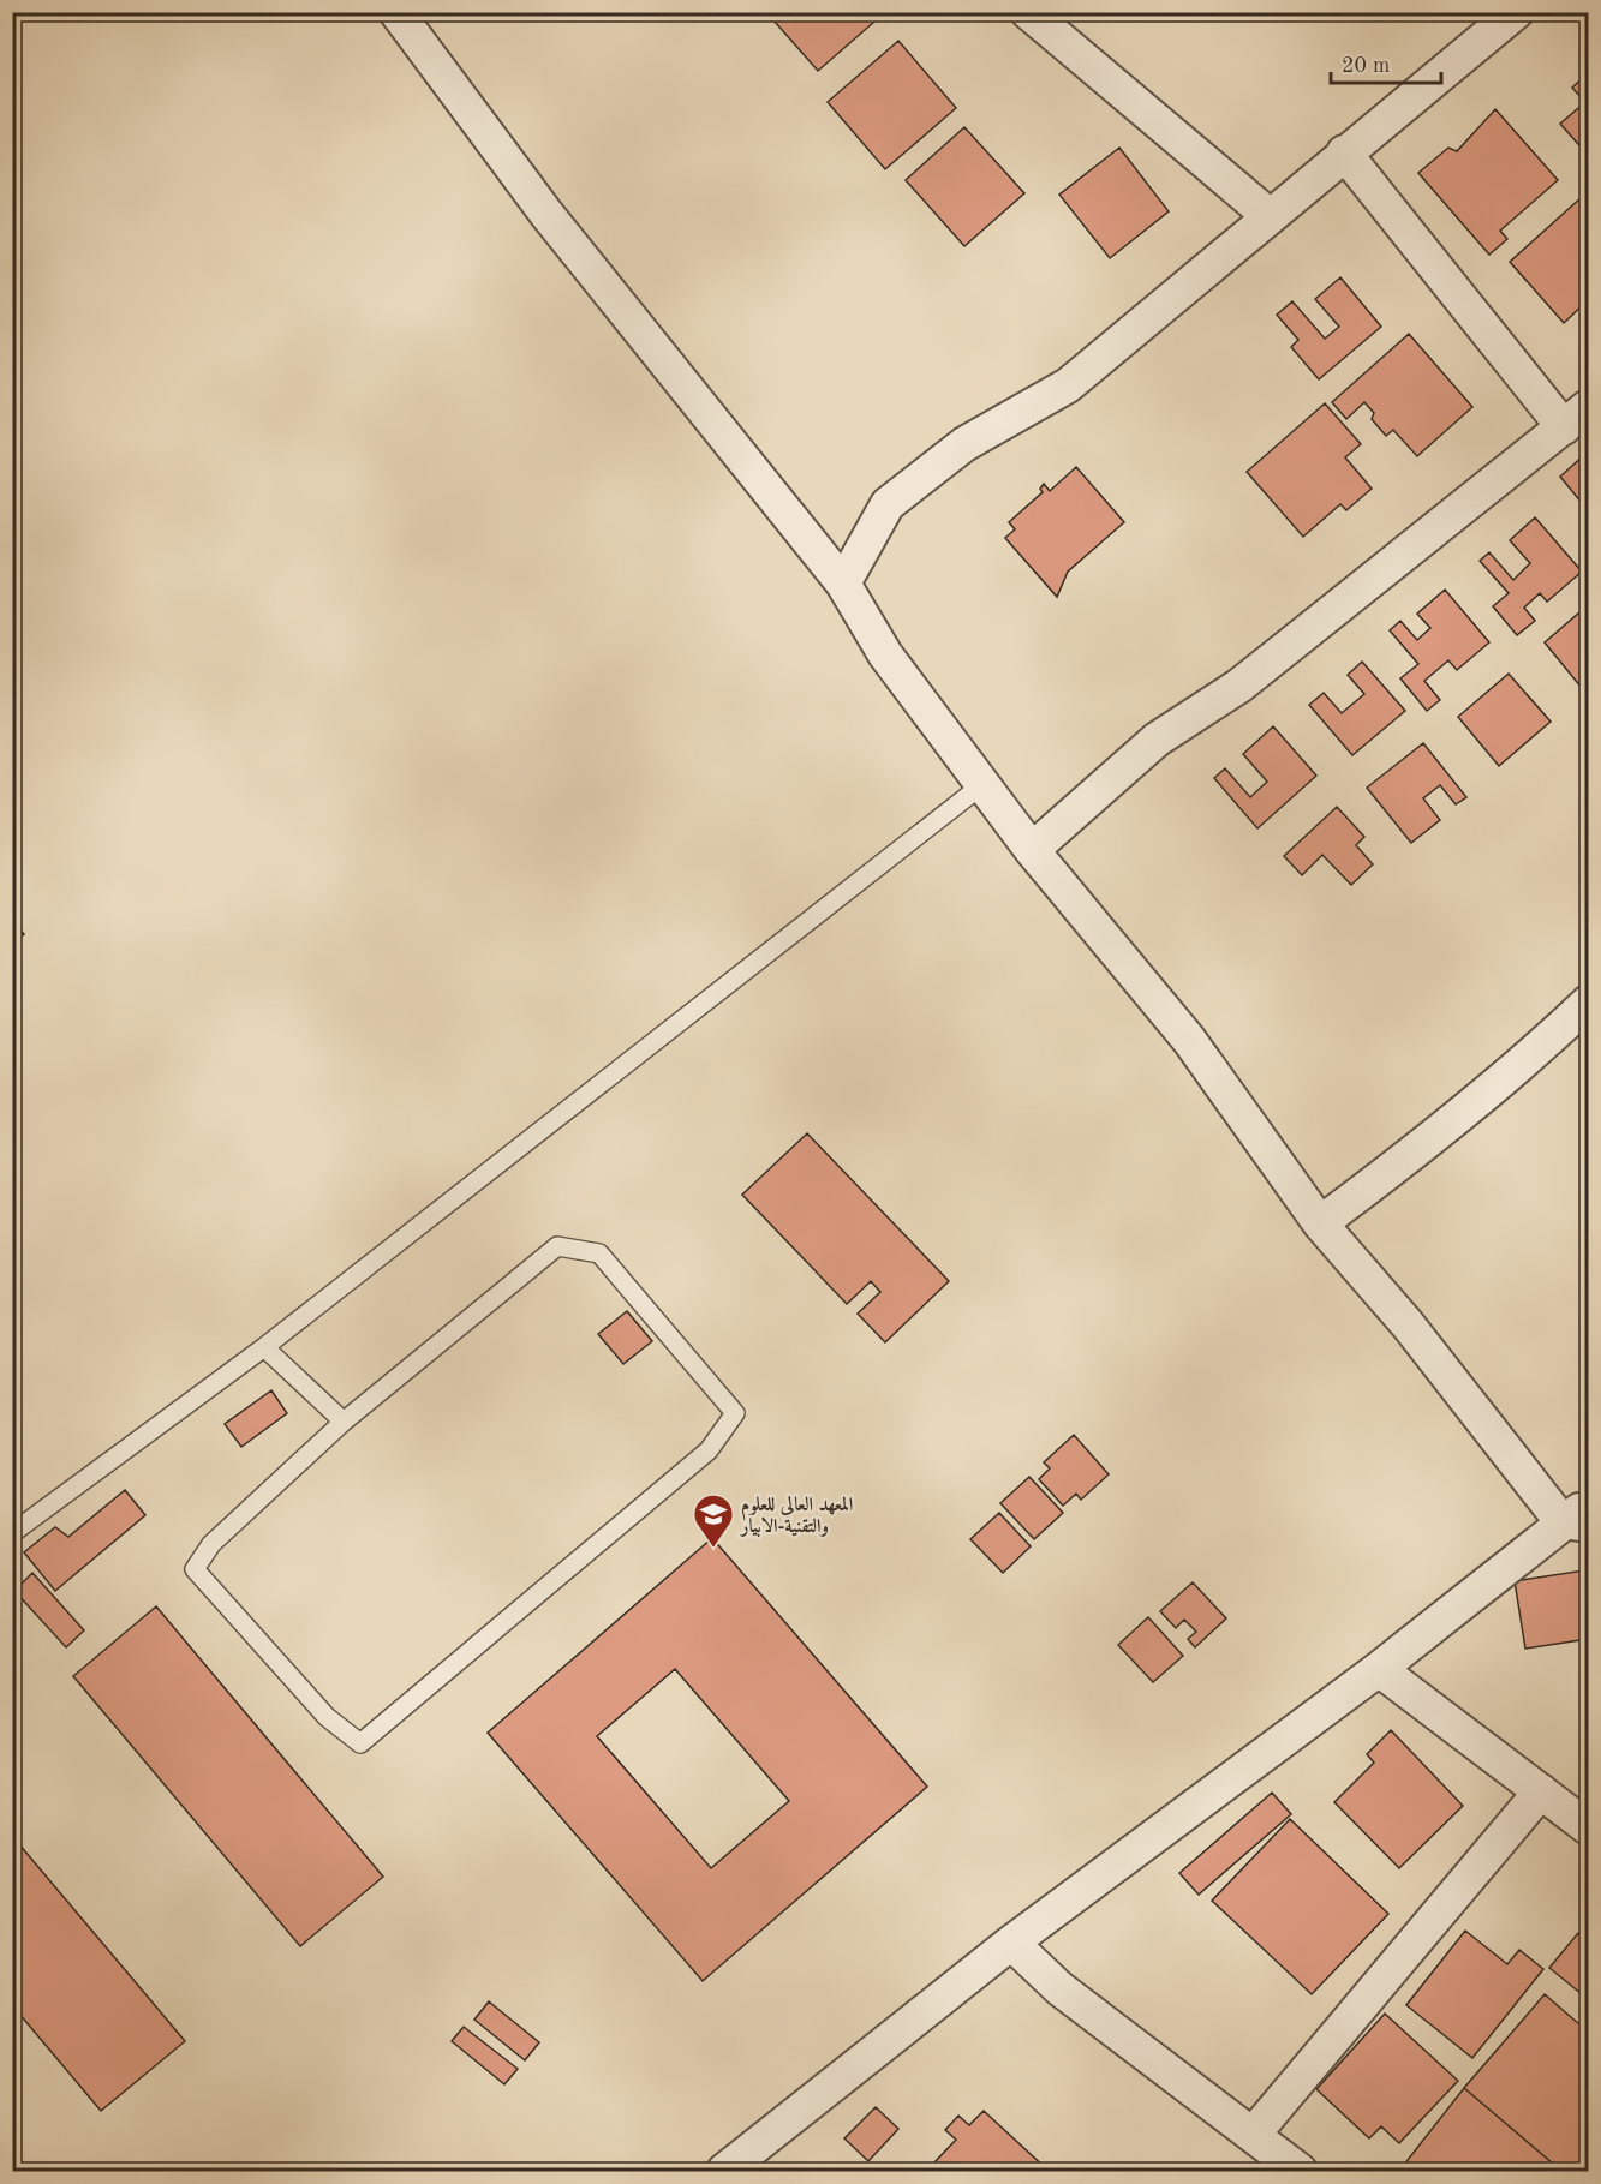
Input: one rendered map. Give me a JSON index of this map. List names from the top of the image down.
{
  "places": {
    "school or university": ["المعهد العالي للعلوم والتقنية-الابيار"]
  },
  "scale_bar": "20 m"
}
